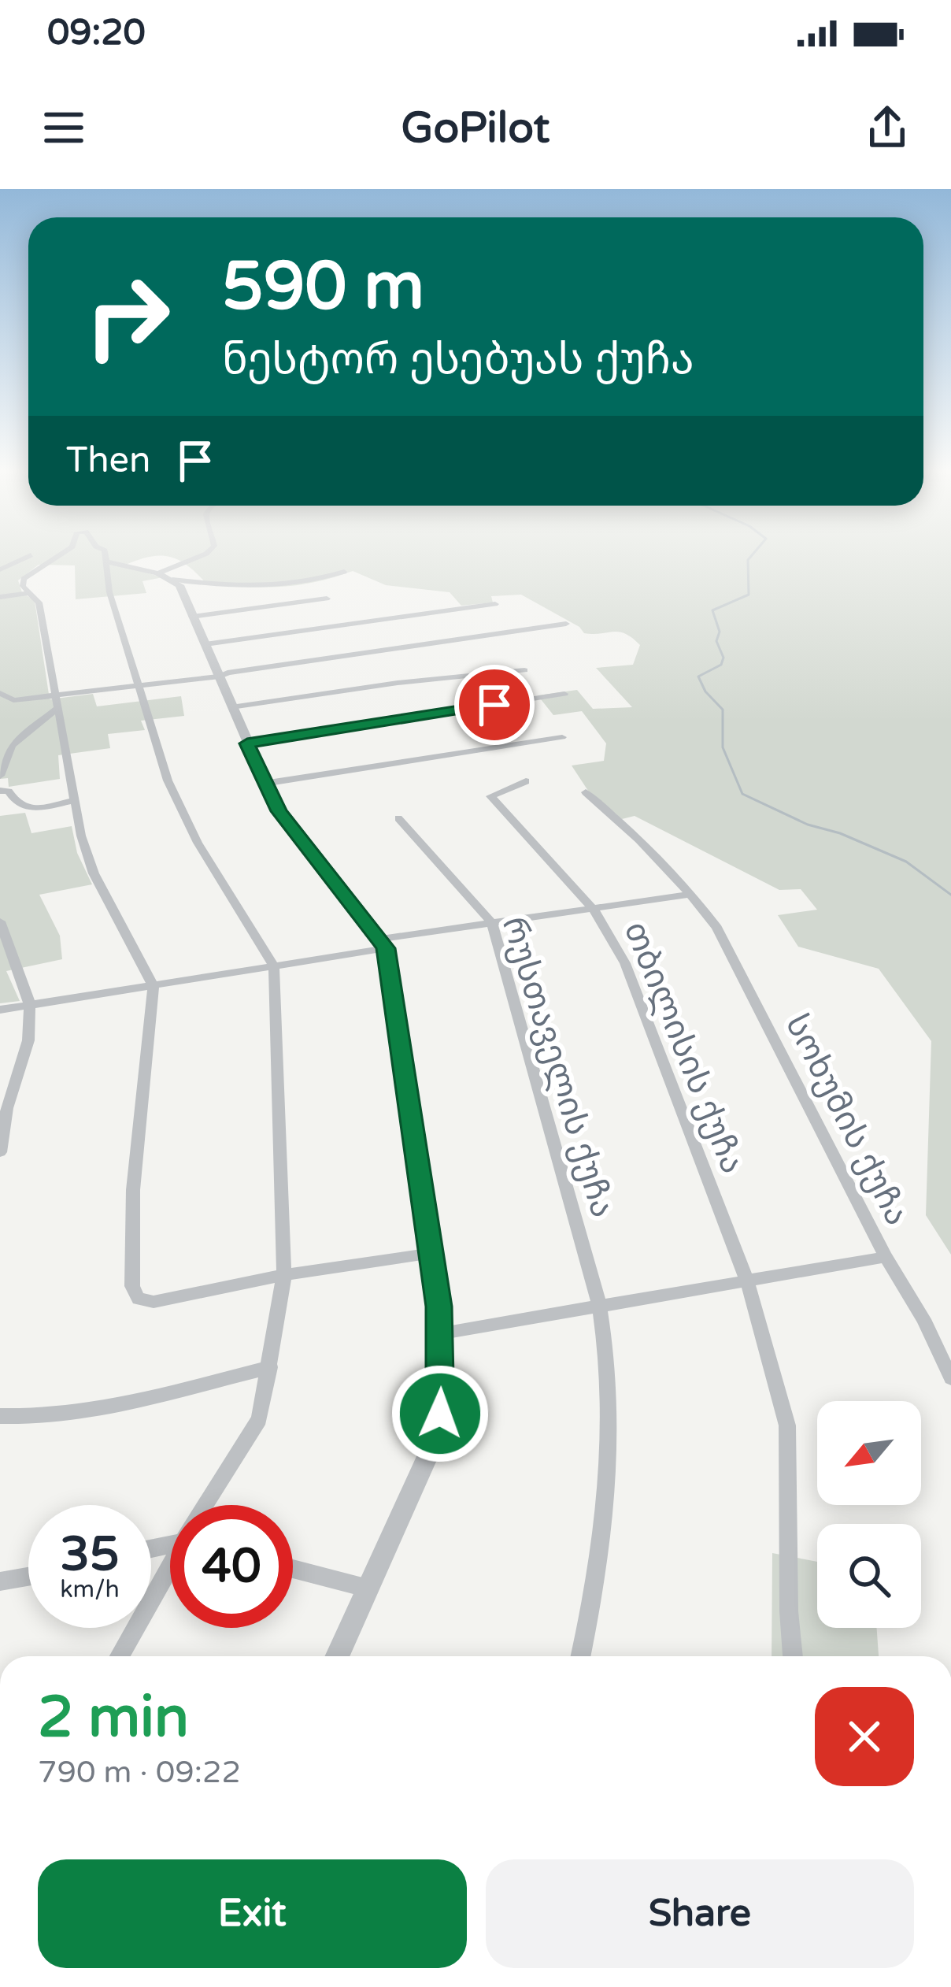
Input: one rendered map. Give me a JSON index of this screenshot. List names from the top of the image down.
{
  "streets": {
    "street": ["თბილისის ქუჩა", "რუსთაველის ქუჩა", "სოხუმის ქუჩა"]
  },
  "crossings": [
    ["თბილისის ქუჩა", "სოხუმის ქუჩა"],
    ["რუსთაველის ქუჩა", "სოხუმის ქუჩა"]
  ],
  "north": "bottom left",
  "page": {
    "status": "09:20",
    "header": "GoPilot",
    "turn": ["590 m", "ნესტორ ესებუას ქუჩა"],
    "then": "Then",
    "speed": "35 km/h",
    "limit": "40",
    "heading": ["2 min", "790 m · 09:22"],
    "buttons": ["Exit", "Share"]
  }
}
